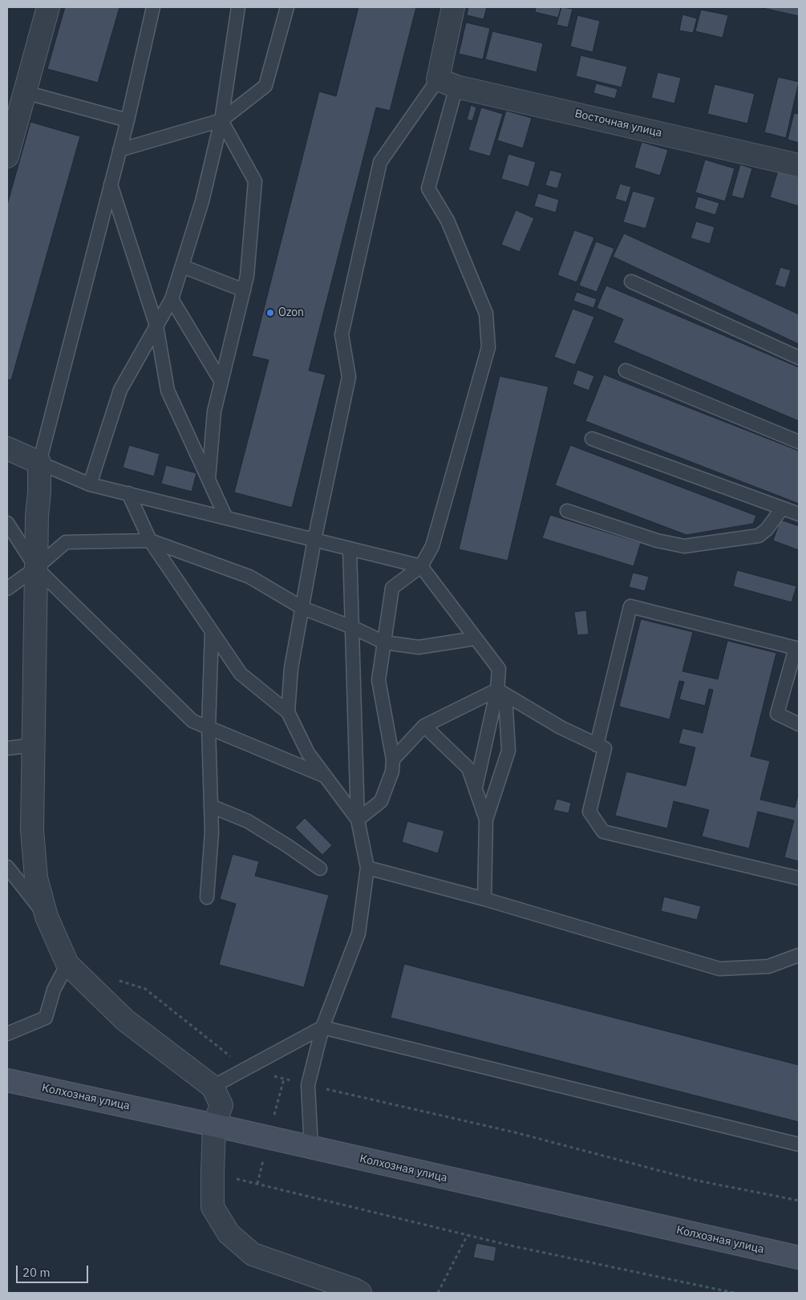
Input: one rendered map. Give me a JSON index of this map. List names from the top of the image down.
{
  "streets": {
    "main road": ["Колхозная улица"],
    "street": ["Восточная улица"]
  },
  "places": ["Ozon"],
  "scale_bar": "20 m"
}
